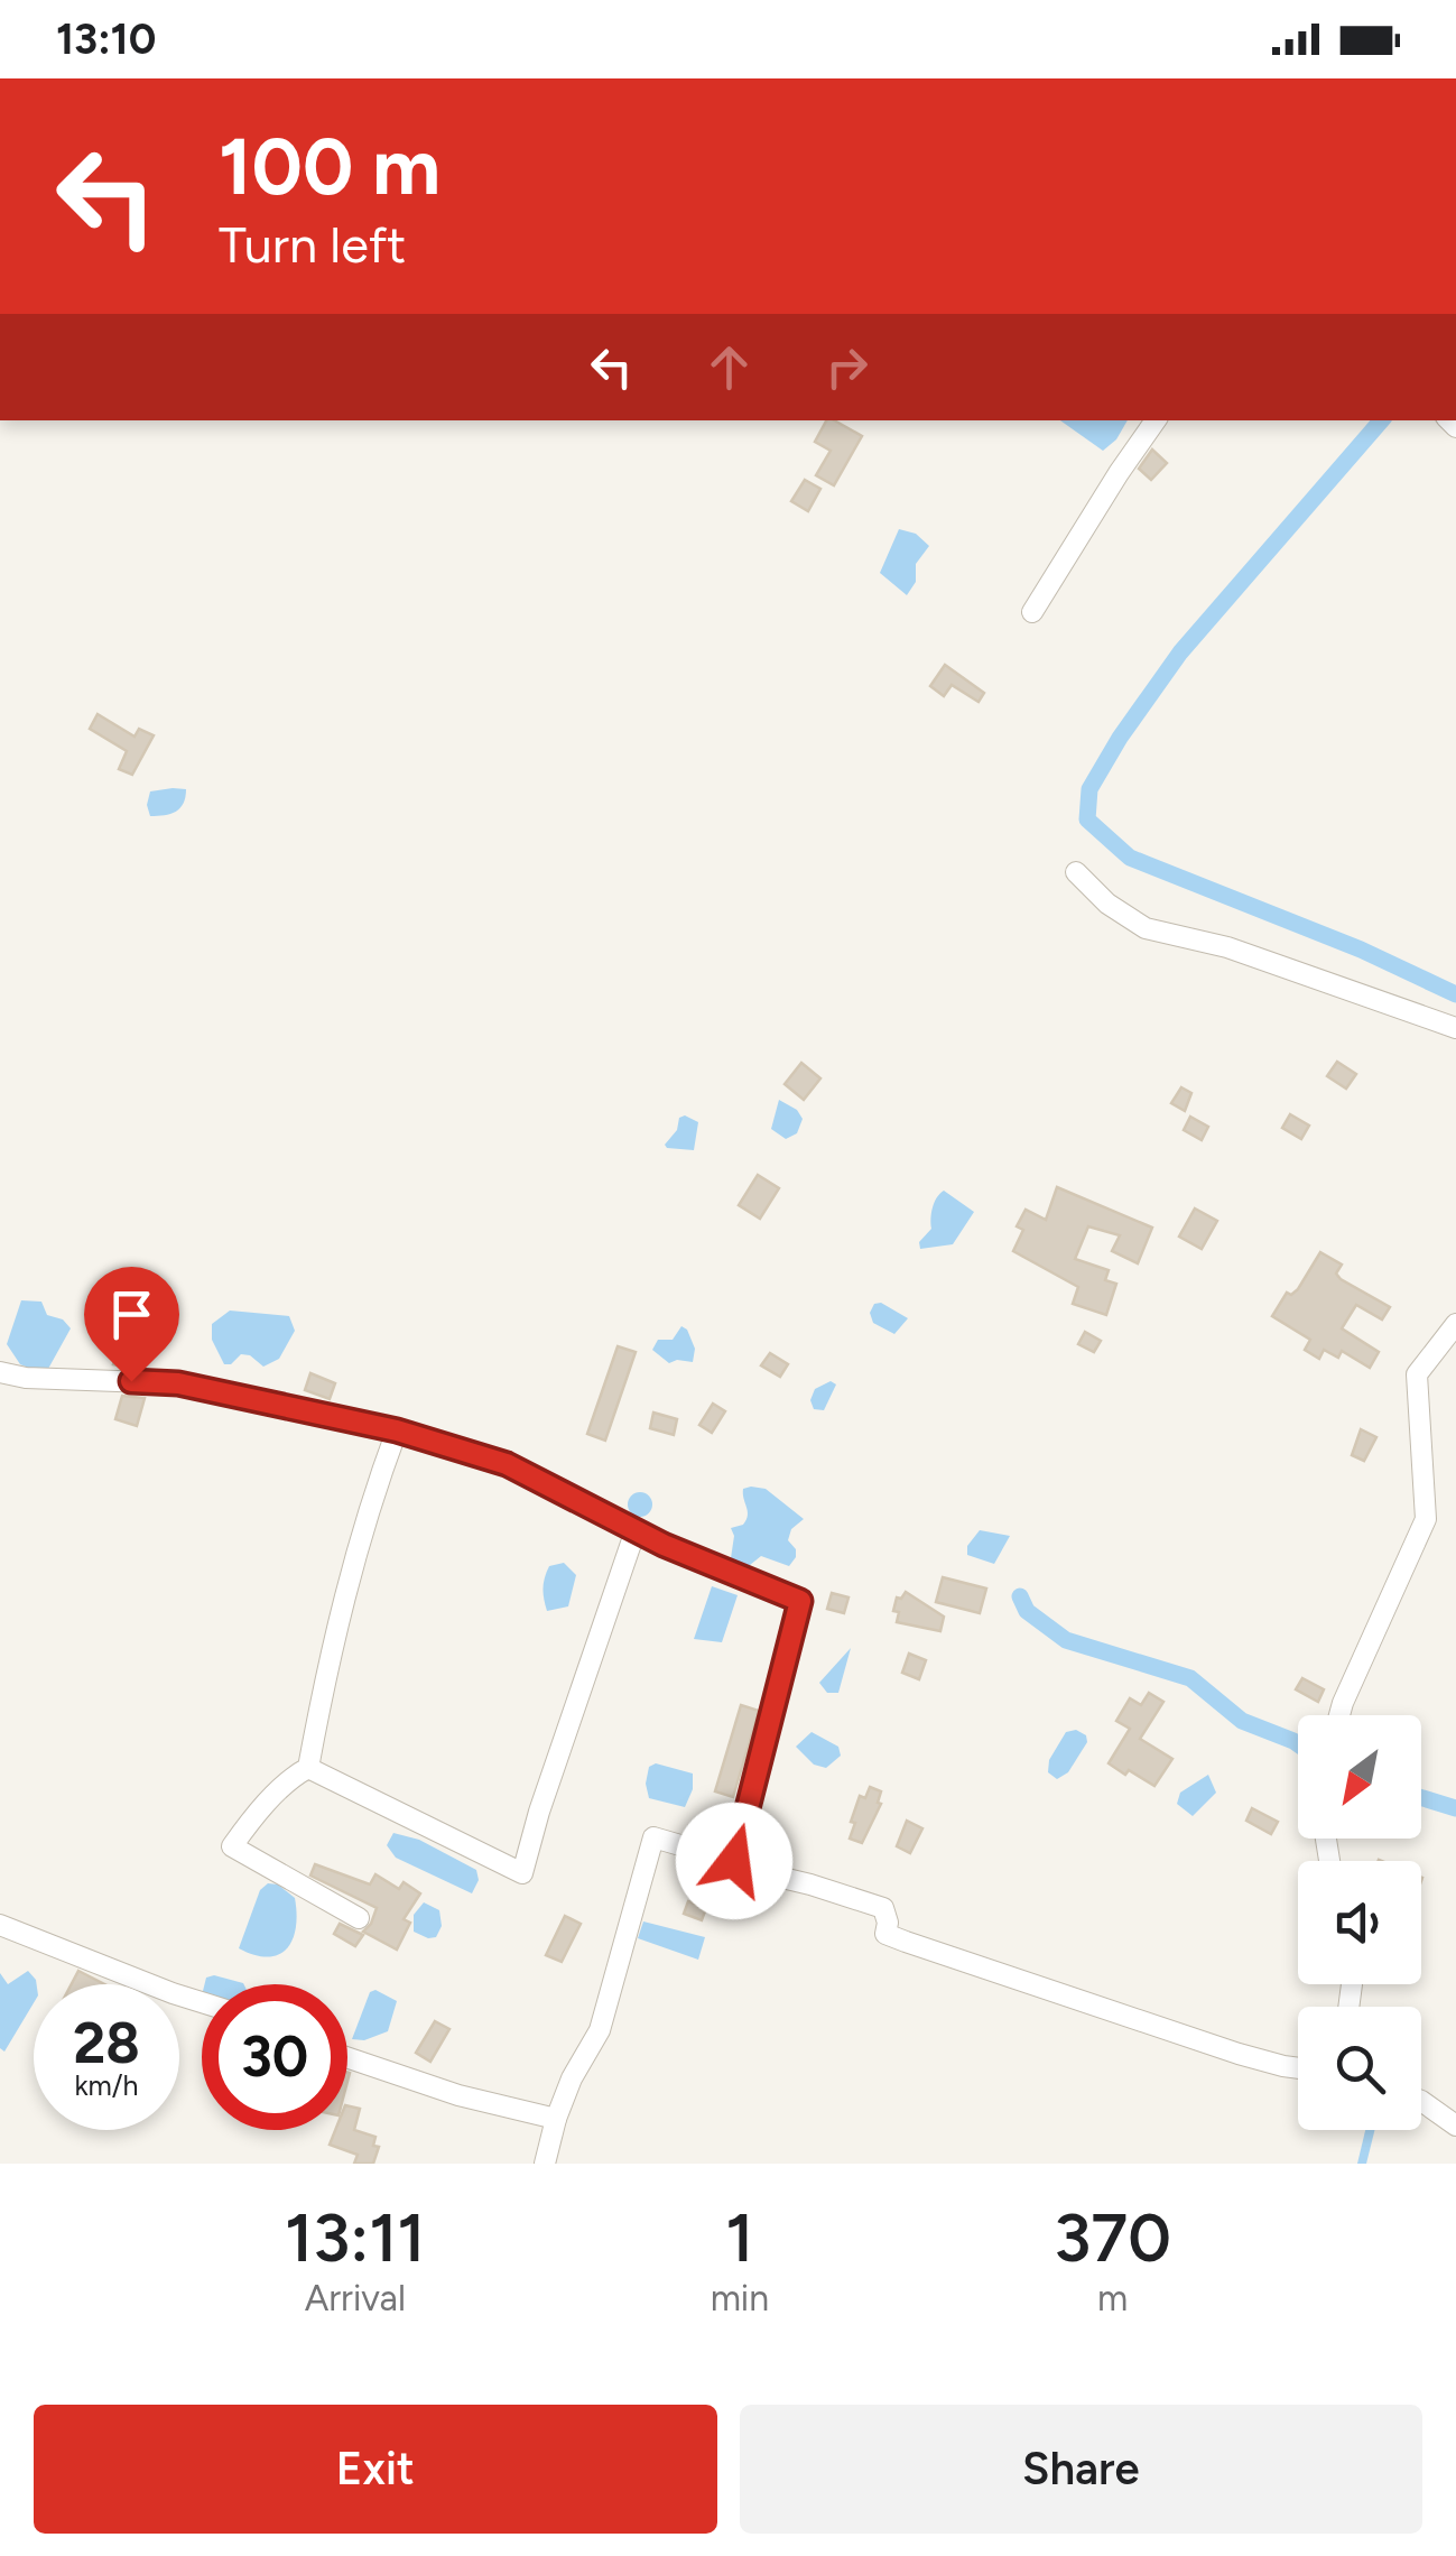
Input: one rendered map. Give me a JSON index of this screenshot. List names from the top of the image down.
{
  "north": "bottom left",
  "page": {
    "status": "13:10",
    "turn": ["100 m", "Turn left"],
    "speed": "28 km/h",
    "limit": "30",
    "eta": [
      "13:11",
      "Arrival",
      "1",
      "min",
      "370",
      "m"
    ],
    "buttons": ["Exit", "Share"]
  }
}
